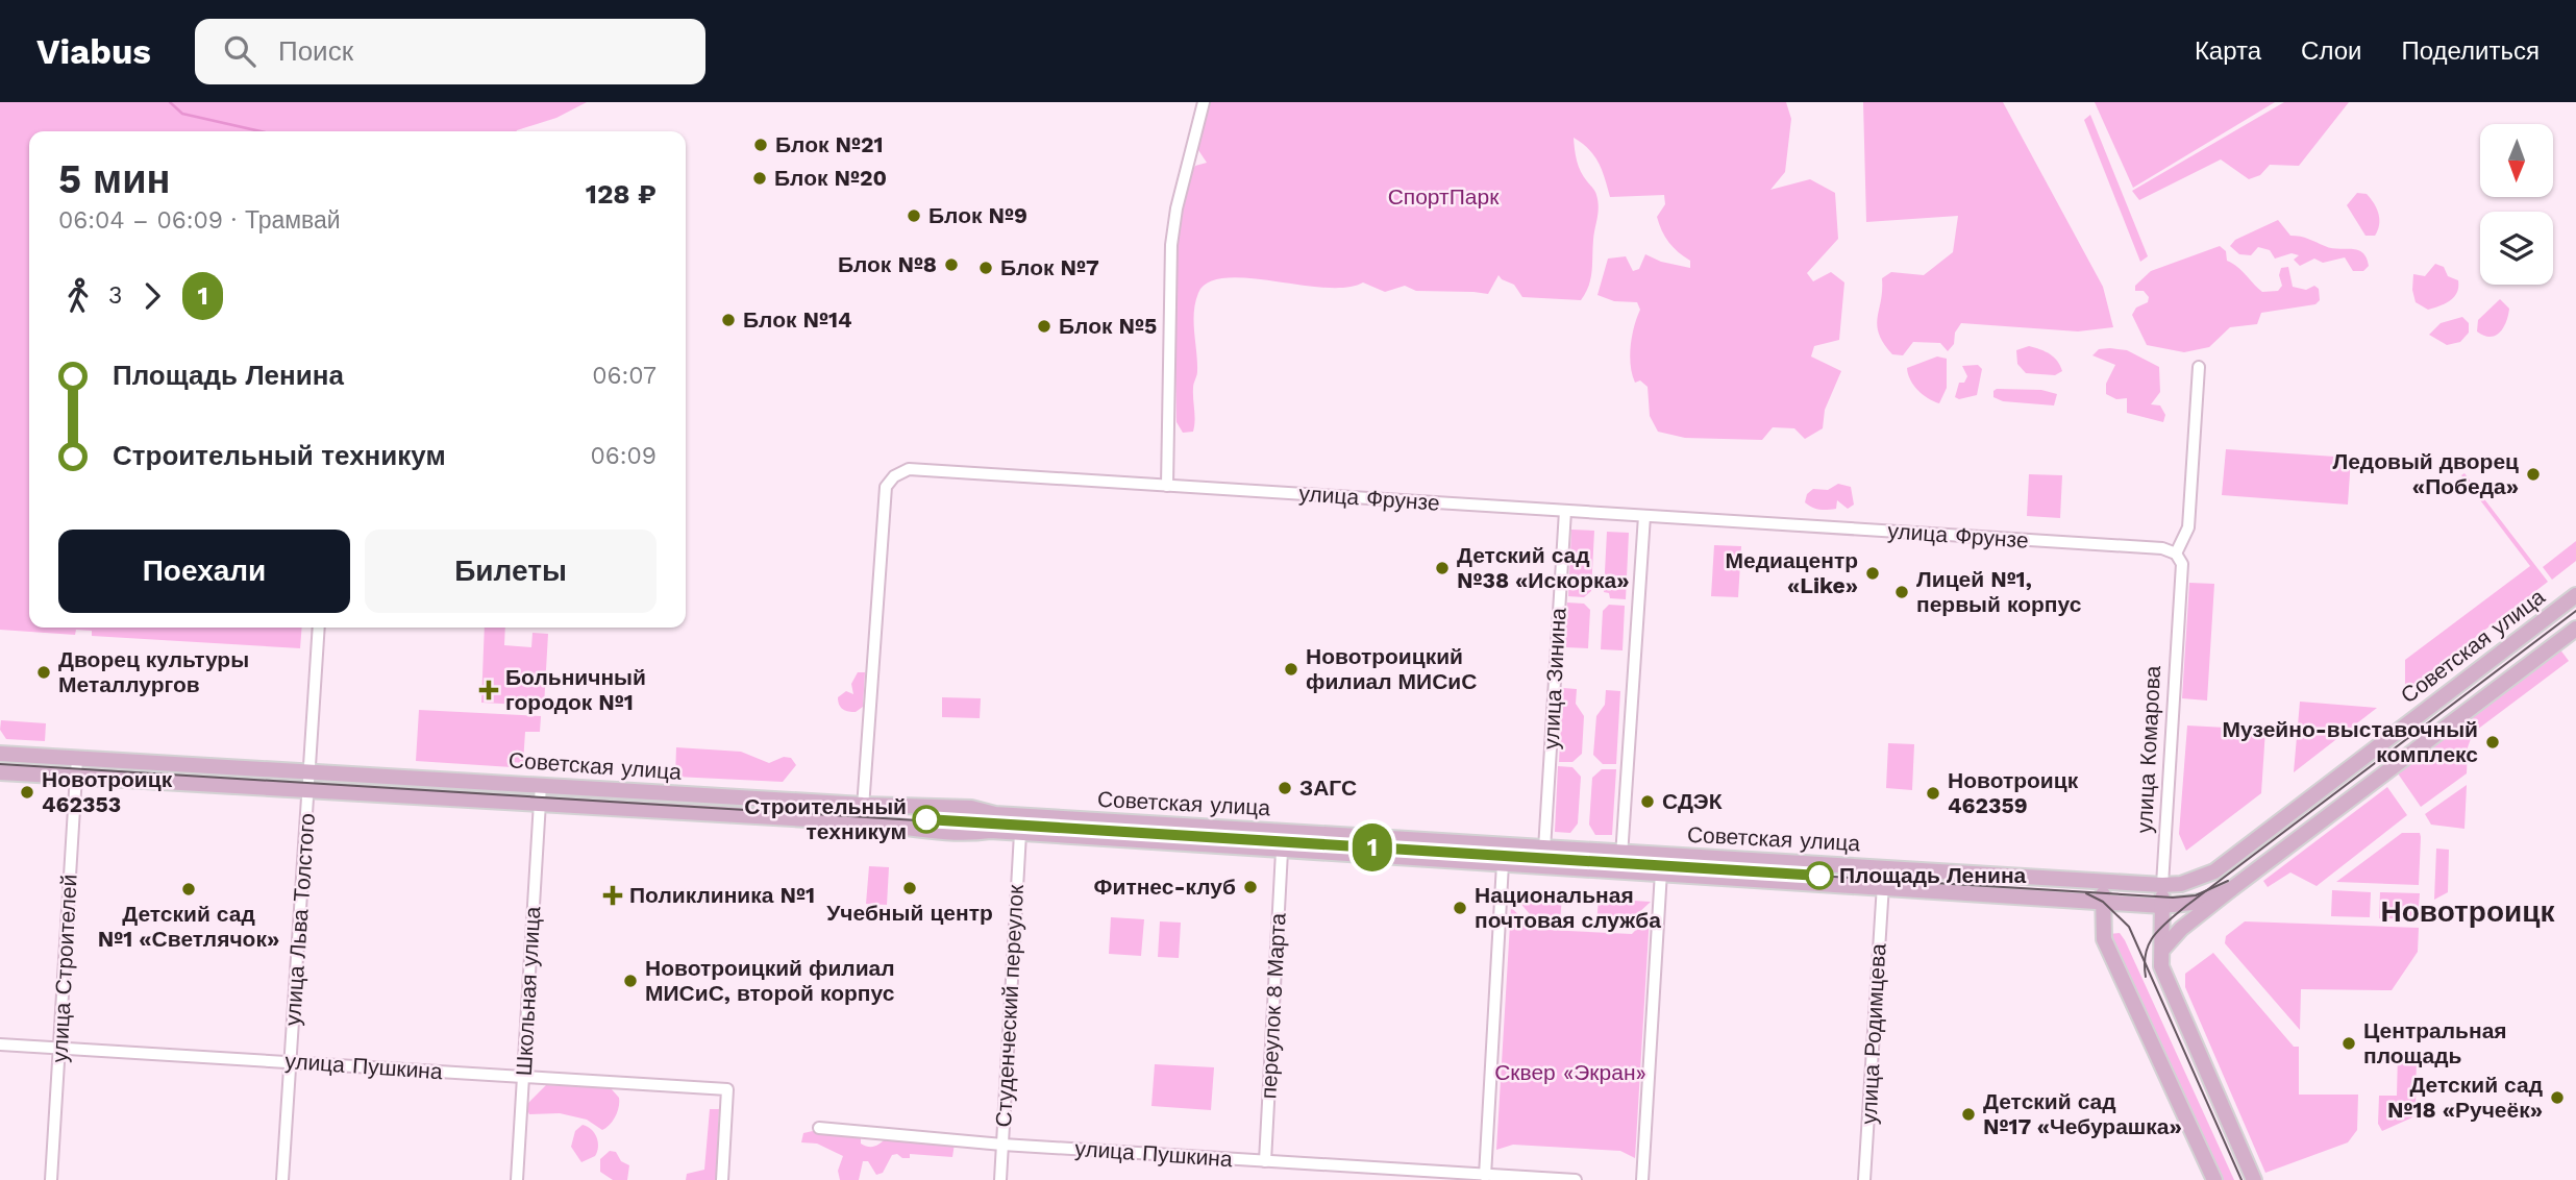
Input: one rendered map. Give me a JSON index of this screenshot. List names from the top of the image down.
{
  "streets": {
    "main road": ["Советская улица", "улица Комарова"],
    "street": [
      "улица Фрунзе",
      "улица Зинина",
      "улица Льва Толстого",
      "улица Строителей",
      "Школьная улица",
      "Студенческий переулок",
      "переулок 8 Марта",
      "улица Родимцева",
      "улица Пушкина"
    ]
  },
  "crossings": [
    ["улица Фрунзе", "Советская улица"],
    ["улица Фрунзе", "улица Зинина"],
    ["улица Фрунзе", "улица Комарова"],
    ["Советская улица", "улица Зинина"],
    ["Советская улица", "улица Комарова"],
    ["Советская улица", "улица Льва Толстого"],
    ["Советская улица", "улица Строителей"],
    ["Советская улица", "Школьная улица"],
    ["Советская улица", "Студенческий переулок"],
    ["Советская улица", "переулок 8 Марта"],
    ["Советская улица", "улица Родимцева"],
    ["улица Льва Толстого", "улица Пушкина"],
    ["улица Строителей", "улица Пушкина"],
    ["Школьная улица", "улица Пушкина"],
    ["Студенческий переулок", "улица Пушкина"],
    ["переулок 8 Марта", "улица Пушкина"]
  ],
  "districts": ["Новотроицк"],
  "parks": ["СпортПарк", "Сквер «Экран»"],
  "places": {
    "other": [
      "Блок №21",
      "Блок №20",
      "Блок №9",
      "Блок №8",
      "Блок №7",
      "Блок №14",
      "Блок №5",
      "Ледовый дворец «Победа»",
      "Детский сад №38 «Искорка»",
      "Медиацентр «Like»",
      "Лицей №1, первый корпус",
      "Новотроицкий филиал МИСиС",
      "Дворец культуры Металлургов",
      "Музейно-выставочный комплекс",
      "ЗАГС",
      "Новотроицк 462353",
      "Новотроицк 462359",
      "СДЭК",
      "Строительный техникум",
      "Площадь Ленина",
      "Фитнес-клуб",
      "Учебный центр",
      "Детский сад №1 «Светлячок»",
      "Национальная почтовая служба",
      "Новотроицкий филиал МИСиС, второй корпус",
      "Центральная площадь",
      "Детский сад №18 «Ручеёк»",
      "Детский сад №17 «Чебурашка»"
    ],
    "health": ["Больничный городок №1", "Поликлиника №1"]
  },
  "lines": ["tram line 1"],
  "north": "bottom",
  "page": {
    "header": "Viabus",
    "search": "Поиск",
    "nav": ["Карта", "Слои", "Поделиться"],
    "on_map": "1",
    "heading": ["5 мин", "06:04 – 06:09 · Трамвай", "128 ₽"],
    "legs": ["3", "1"],
    "list": [
      {
        "name": "Площадь Ленина",
        "value": "06:07"
      },
      {
        "name": "Строительный техникум",
        "value": "06:09"
      }
    ],
    "buttons": ["Поехали", "Билеты"]
  }
}
